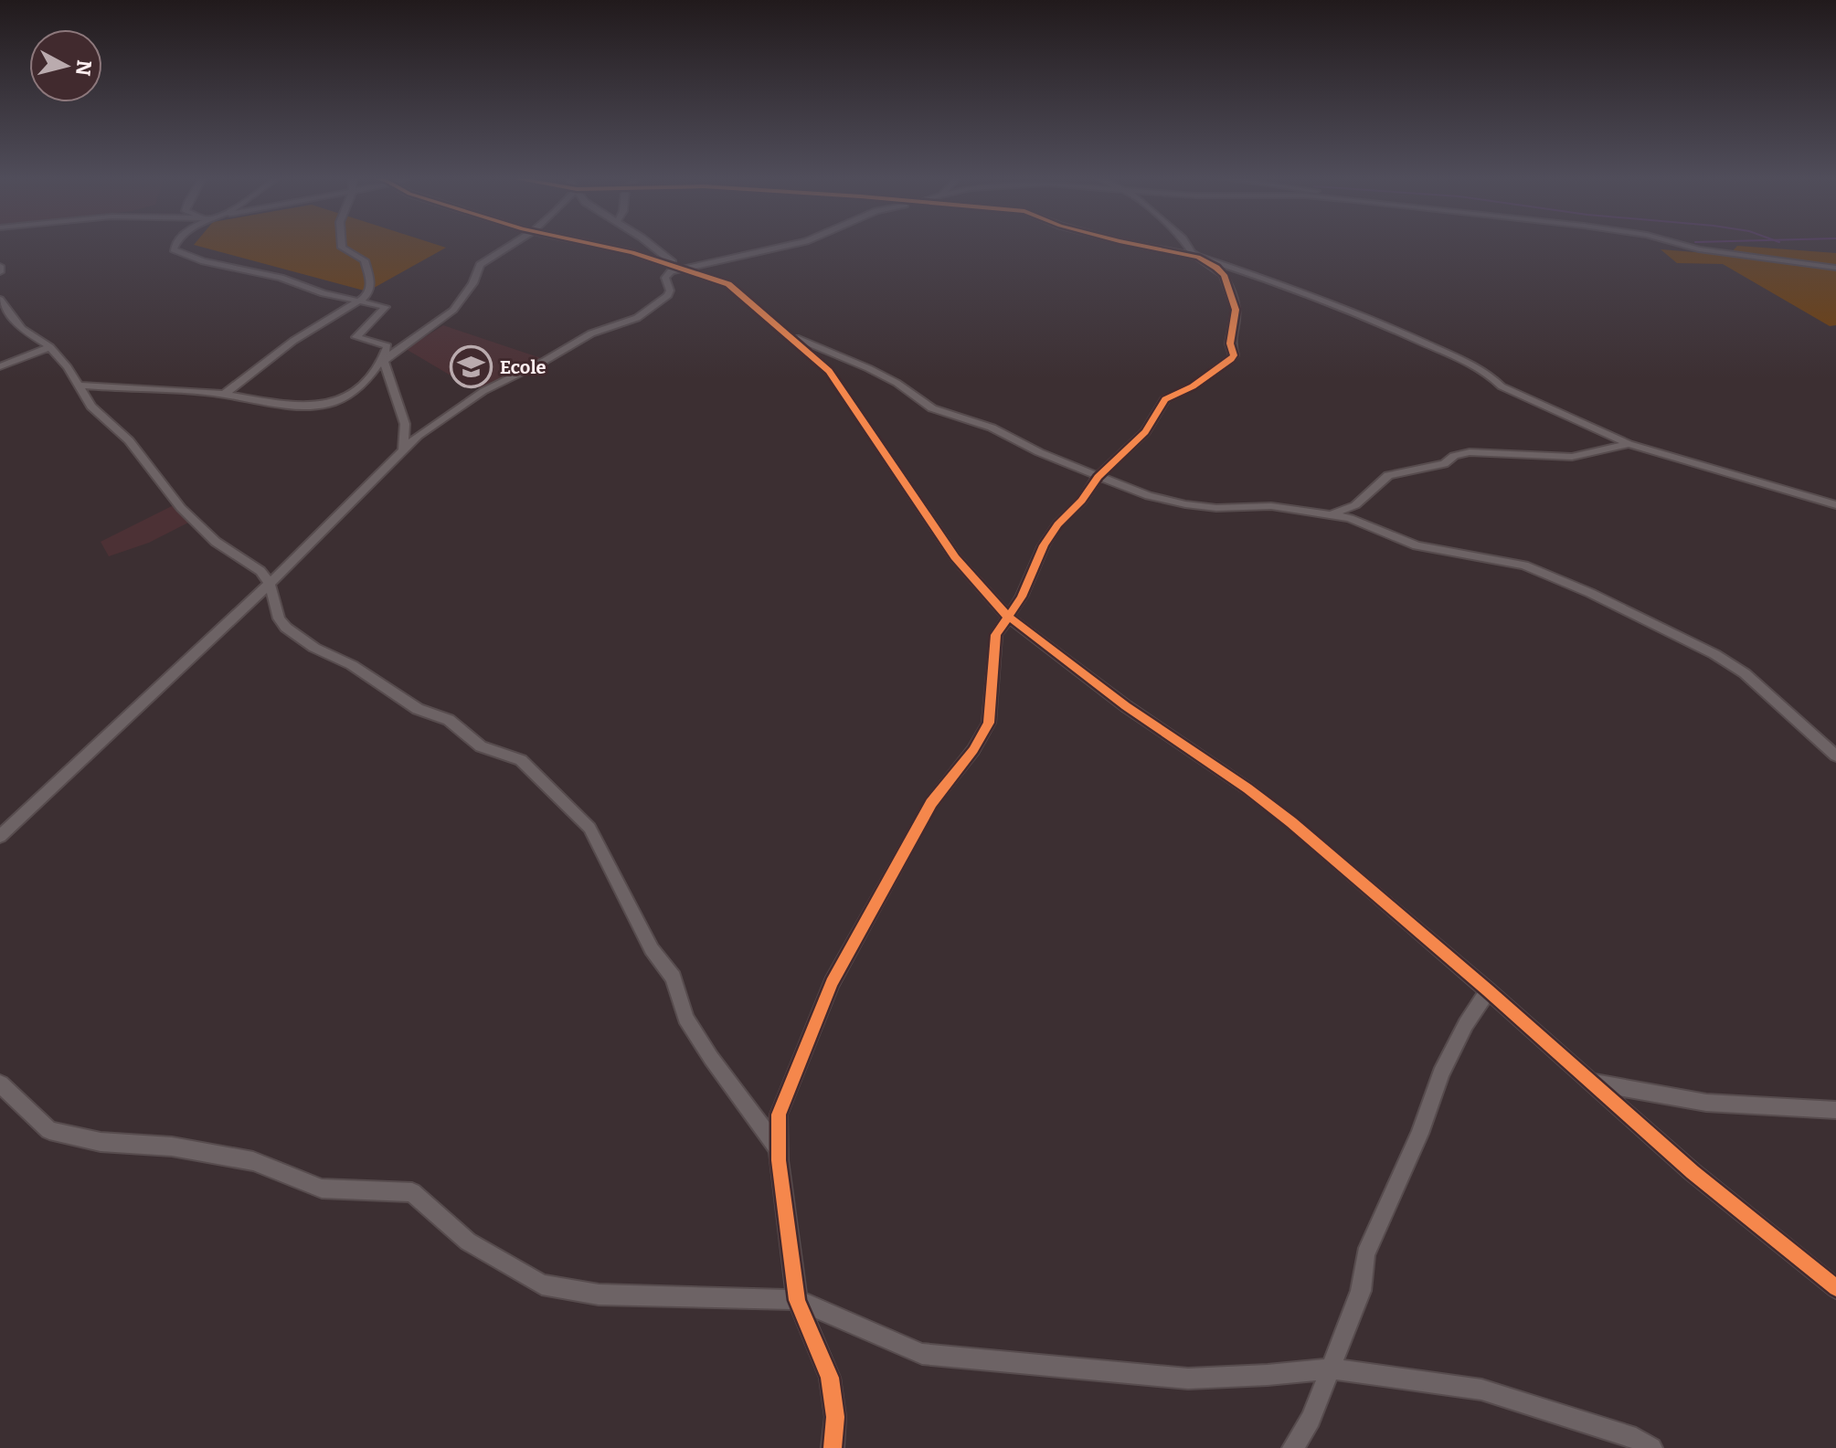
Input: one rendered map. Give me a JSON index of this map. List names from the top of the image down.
{
  "places": {
    "school or university": ["Ecole"]
  },
  "north": "right"
}
